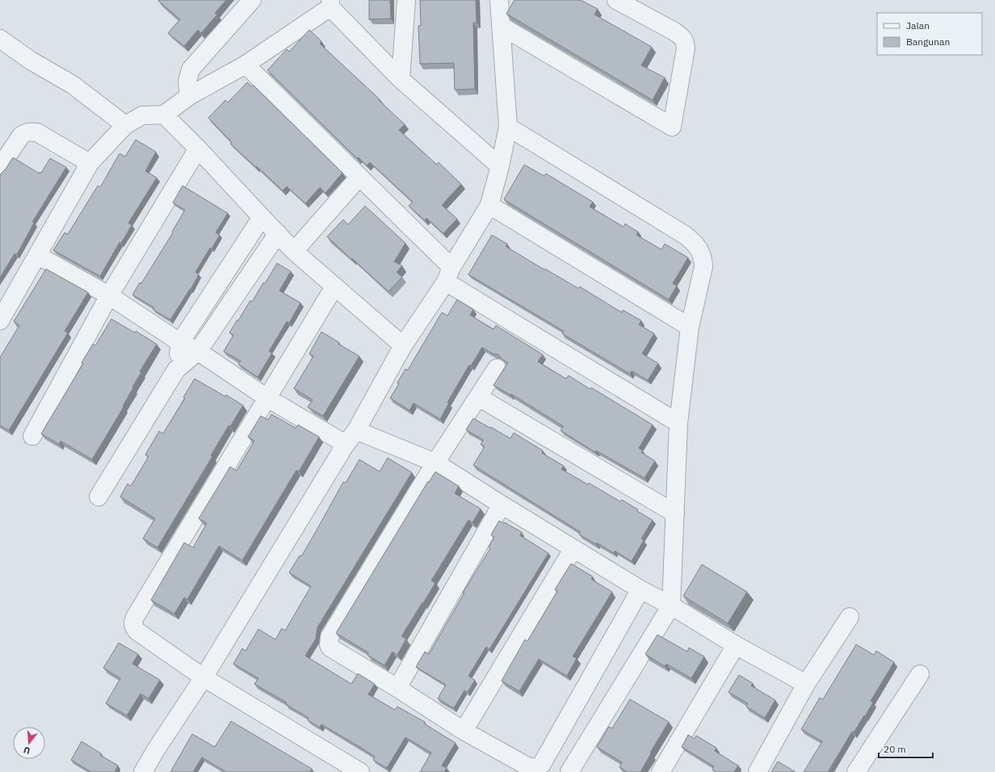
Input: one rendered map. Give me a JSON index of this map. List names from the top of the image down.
{
  "legend": ["Jalan", "Bangunan"],
  "scale_bar": "20 m",
  "north": "bottom"
}
